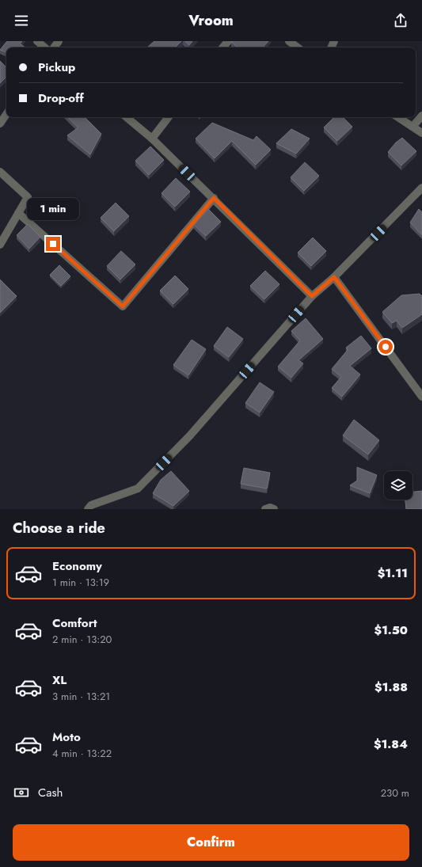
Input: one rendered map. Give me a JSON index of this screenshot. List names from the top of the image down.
{
  "page": {
    "header": "Vroom",
    "banner": ["Pickup", "Drop-off"],
    "bubble": "1 min",
    "heading": "Choose a ride",
    "list": [
      {
        "name": "Economy",
        "note": "1 min · 13:19",
        "value": "$1.11"
      },
      {
        "name": "Comfort",
        "note": "2 min · 13:20",
        "value": "$1.50"
      },
      {
        "name": "XL",
        "note": "3 min · 13:21",
        "value": "$1.88"
      },
      {
        "name": "Moto",
        "note": "4 min · 13:22",
        "value": "$1.84"
      }
    ],
    "pay": ["Cash", "230 m"],
    "buttons": "Confirm"
  }
}
